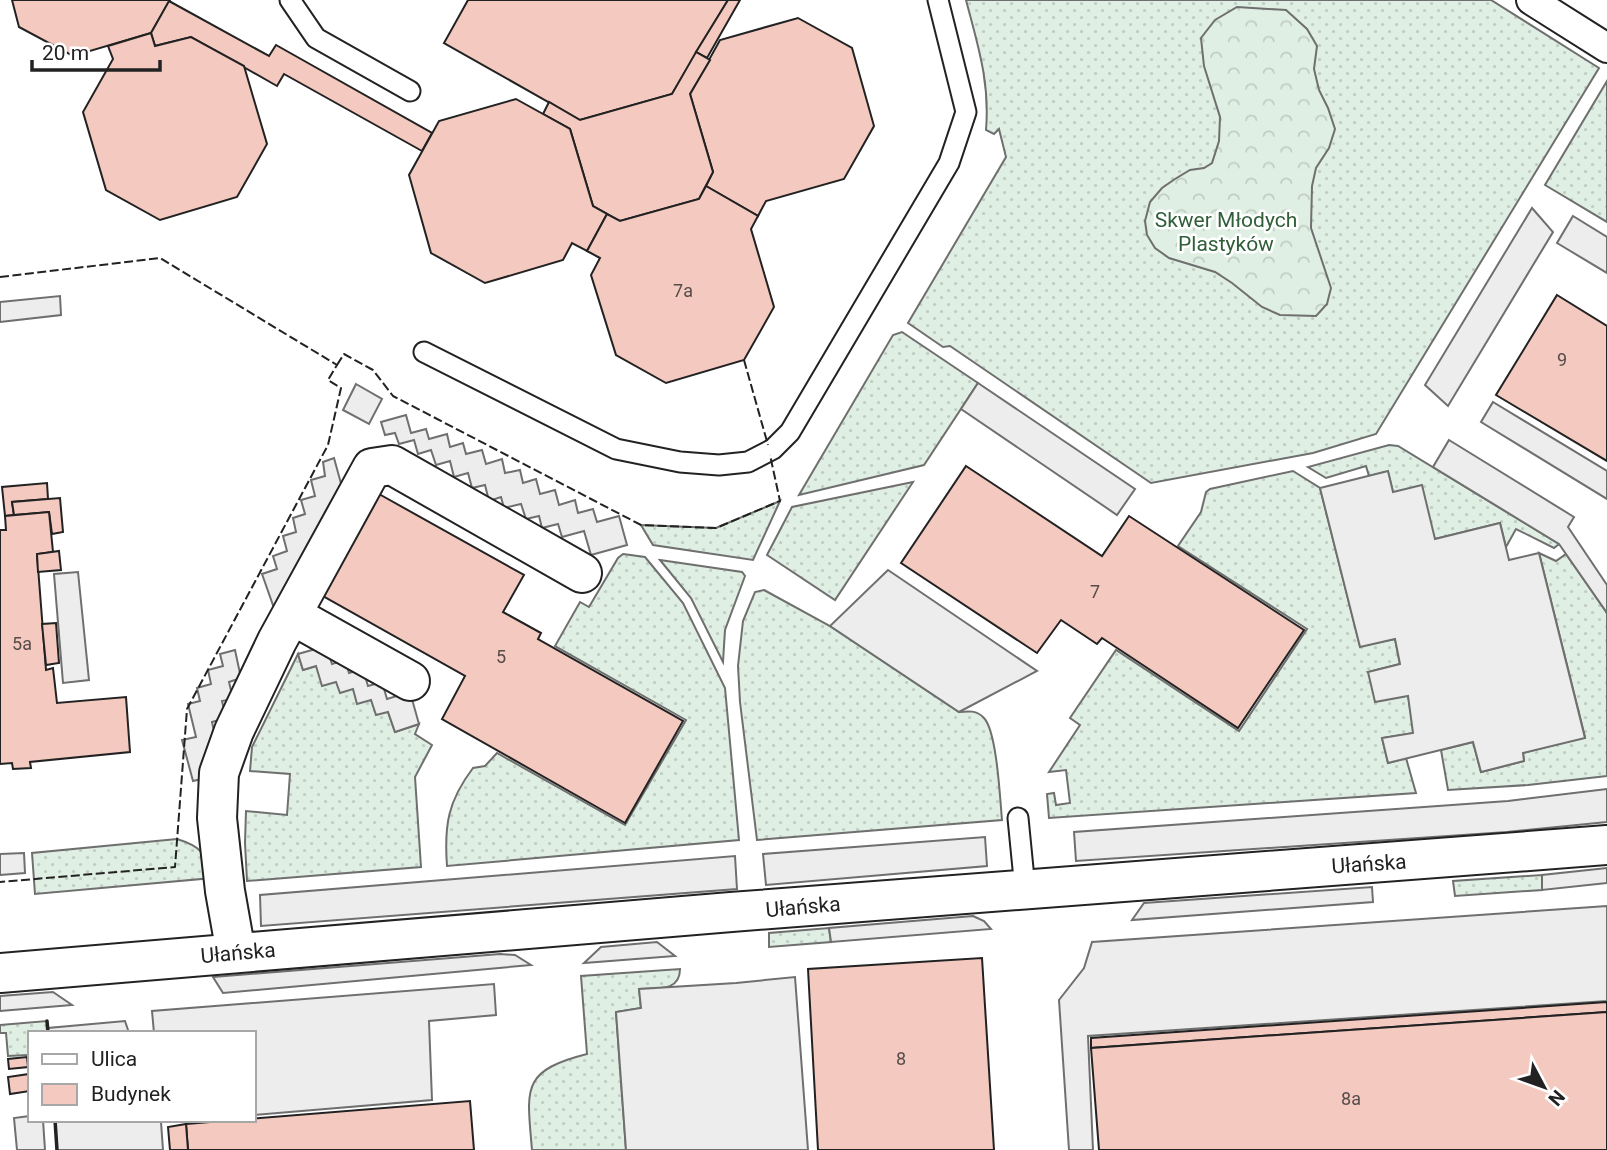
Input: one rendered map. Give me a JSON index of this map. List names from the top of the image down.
{
  "streets": {
    "street": ["Ułańska"]
  },
  "parks": ["Skwer Młodych Plastyków"],
  "house_numbers": [
    "7a",
    "9",
    "7",
    "5a",
    "5",
    "8",
    "8a"
  ],
  "legend": ["Ulica", "Budynek"],
  "scale_bar": "20 m",
  "north": "bottom right"
}
